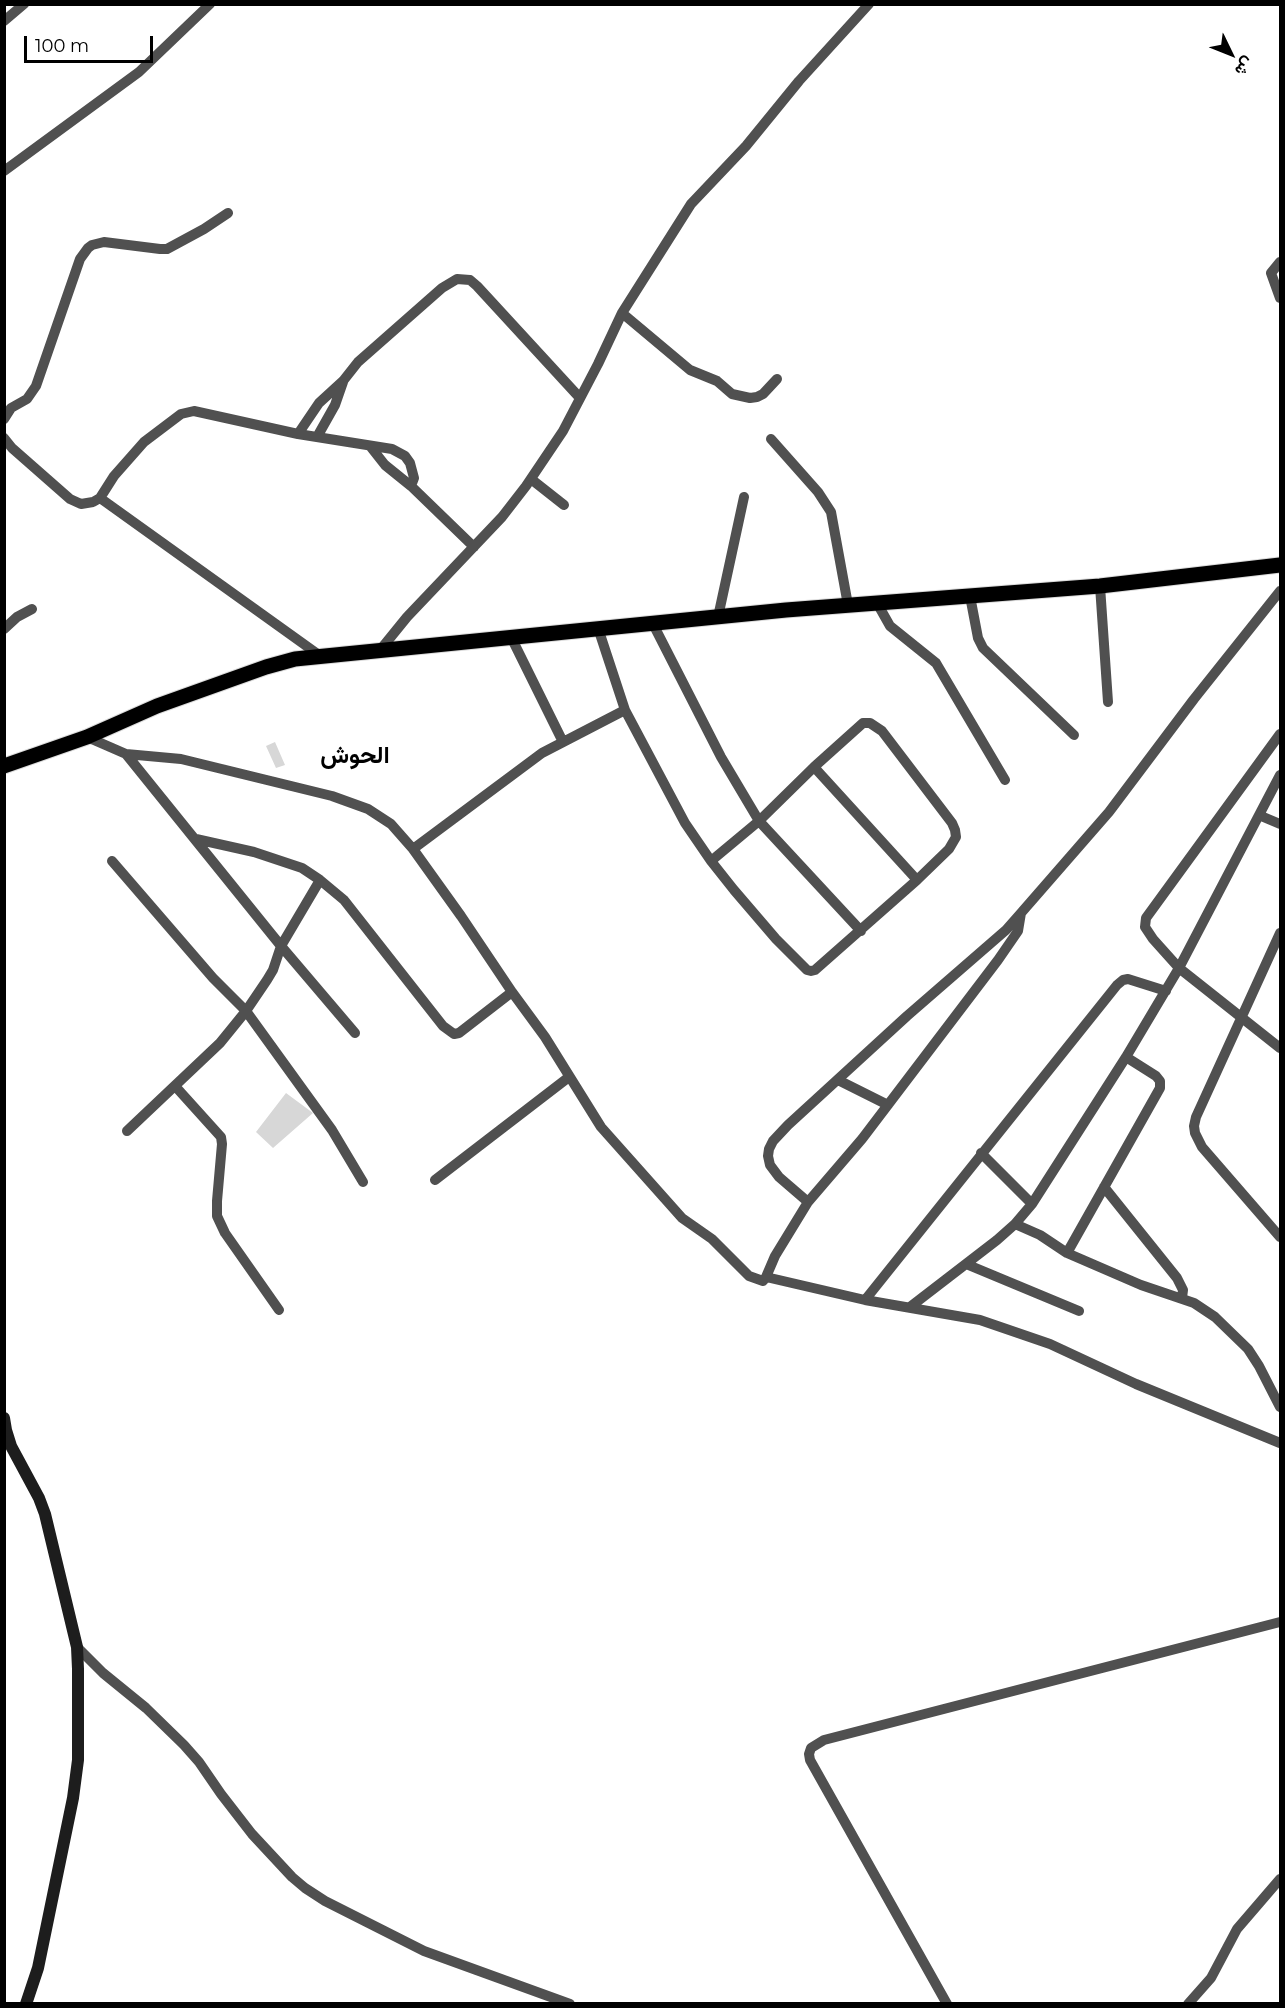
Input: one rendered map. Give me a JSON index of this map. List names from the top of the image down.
{
  "districts": ["الحوش"],
  "scale_bar": "100 m",
  "north": "bottom right"
}
